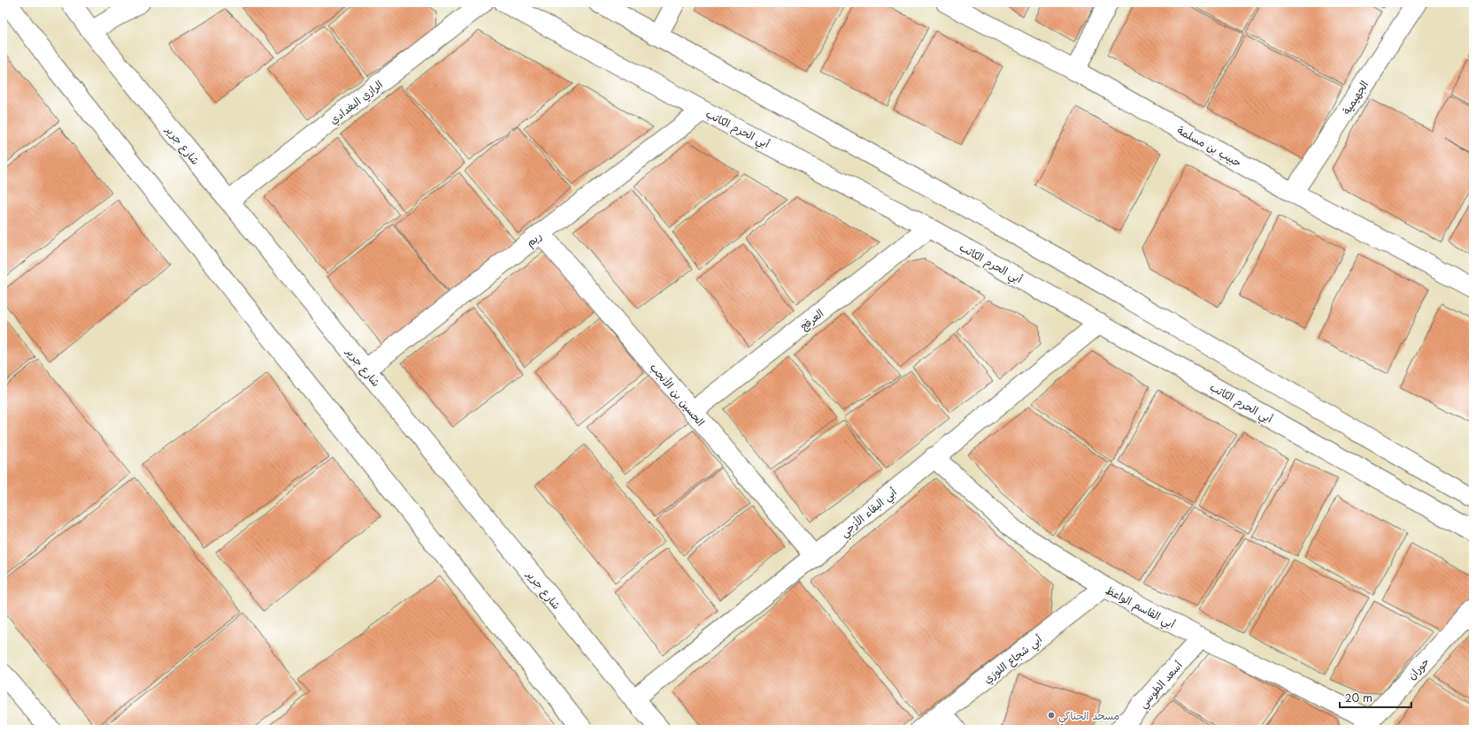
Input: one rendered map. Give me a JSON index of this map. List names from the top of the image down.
{
  "streets": {
    "street": [
      "الجهيمية",
      "الرازي البغدادي",
      "أبي الحرم الكاتب",
      "شارع جرير",
      "حبيب بن مسلمة",
      "ريم",
      "العرفج",
      "الحسين بن الأنجب",
      "أبي البقاء الأزجي",
      "أبي القاسم الواعظ",
      "أبي شجاع اللوزي",
      "حوران",
      "أسعد الطوسي"
    ]
  },
  "crossings": [
    ["الجهيمية", "حبيب بن مسلمة"],
    ["الرازي البغدادي", "شارع جرير"],
    ["أبي الحرم الكاتب", "ريم"],
    ["أبي الحرم الكاتب", "العرفج"],
    ["أبي الحرم الكاتب", "أبي البقاء الأزجي"],
    ["شارع جرير", "ريم"],
    ["شارع جرير", "أبي البقاء الأزجي"],
    ["ريم", "الحسين بن الأنجب"],
    ["العرفج", "الحسين بن الأنجب"],
    ["الحسين بن الأنجب", "أبي البقاء الأزجي"],
    ["أبي البقاء الأزجي", "أبي القاسم الواعظ"],
    ["أبي القاسم الواعظ", "أبي شجاع اللوزي"],
    ["أبي القاسم الواعظ", "حوران"],
    ["أبي القاسم الواعظ", "أسعد الطوسي"]
  ],
  "places": ["مسجد الحناكي"],
  "scale_bar": "20 m"
}
